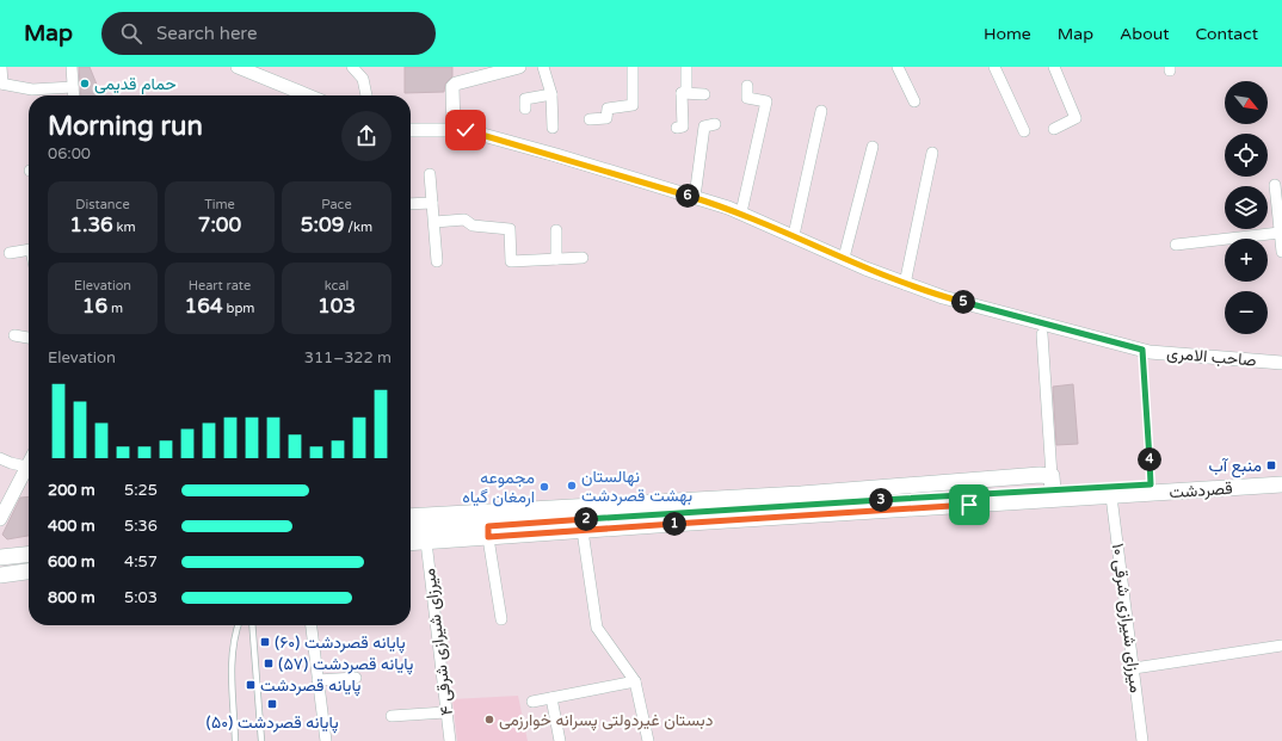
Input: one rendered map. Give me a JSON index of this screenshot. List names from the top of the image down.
{
  "streets": {
    "main road": ["قصردشت"],
    "street": ["صاحب الامری", "۱۰ میرزای شیرازی شرقی", "۴ میرزای شیرازی شرقی"]
  },
  "crossings": [
    ["قصردشت", "۱۰ میرزای شیرازی شرقی"],
    ["قصردشت", "۴ میرزای شیرازی شرقی"]
  ],
  "places": {
    "other": [
      "حمام قدیمی",
      "نهالستان بهشت قصردشت",
      "مجموعه ارمغان گیاه",
      "دبستان غیردولتی پسرانه خوارزمی"
    ],
    "transit": [
      "منبع آب",
      "پایانه قصردشت (۶۰)",
      "پایانه قصردشت (۵۷)",
      "پایانه قصردشت",
      "پایانه قصردشت (۵۰)"
    ]
  },
  "north": "bottom right",
  "page": {
    "header": "Map",
    "search": "Search here",
    "nav": [
      "Home",
      "Map",
      "About",
      "Contact"
    ],
    "map_buttons": ["+", "−"],
    "heading": ["Morning run", "06:00"],
    "stats": [
      ["Distance", "1.36 km"],
      ["Time", "7:00"],
      ["Pace", "5:09 /km"],
      ["Elevation", "16 m"],
      ["Heart rate", "164 bpm"],
      ["kcal", "103"]
    ],
    "pins": [
      "6",
      "5",
      "4",
      "3",
      "2",
      "1"
    ],
    "chart": ["Elevation", "311–322 m"],
    "list": [
      {
        "name": "200 m",
        "note": "5:25"
      },
      {
        "name": "400 m",
        "note": "5:36"
      },
      {
        "name": "600 m",
        "note": "4:57"
      },
      {
        "name": "800 m",
        "note": "5:03"
      }
    ]
  }
}
